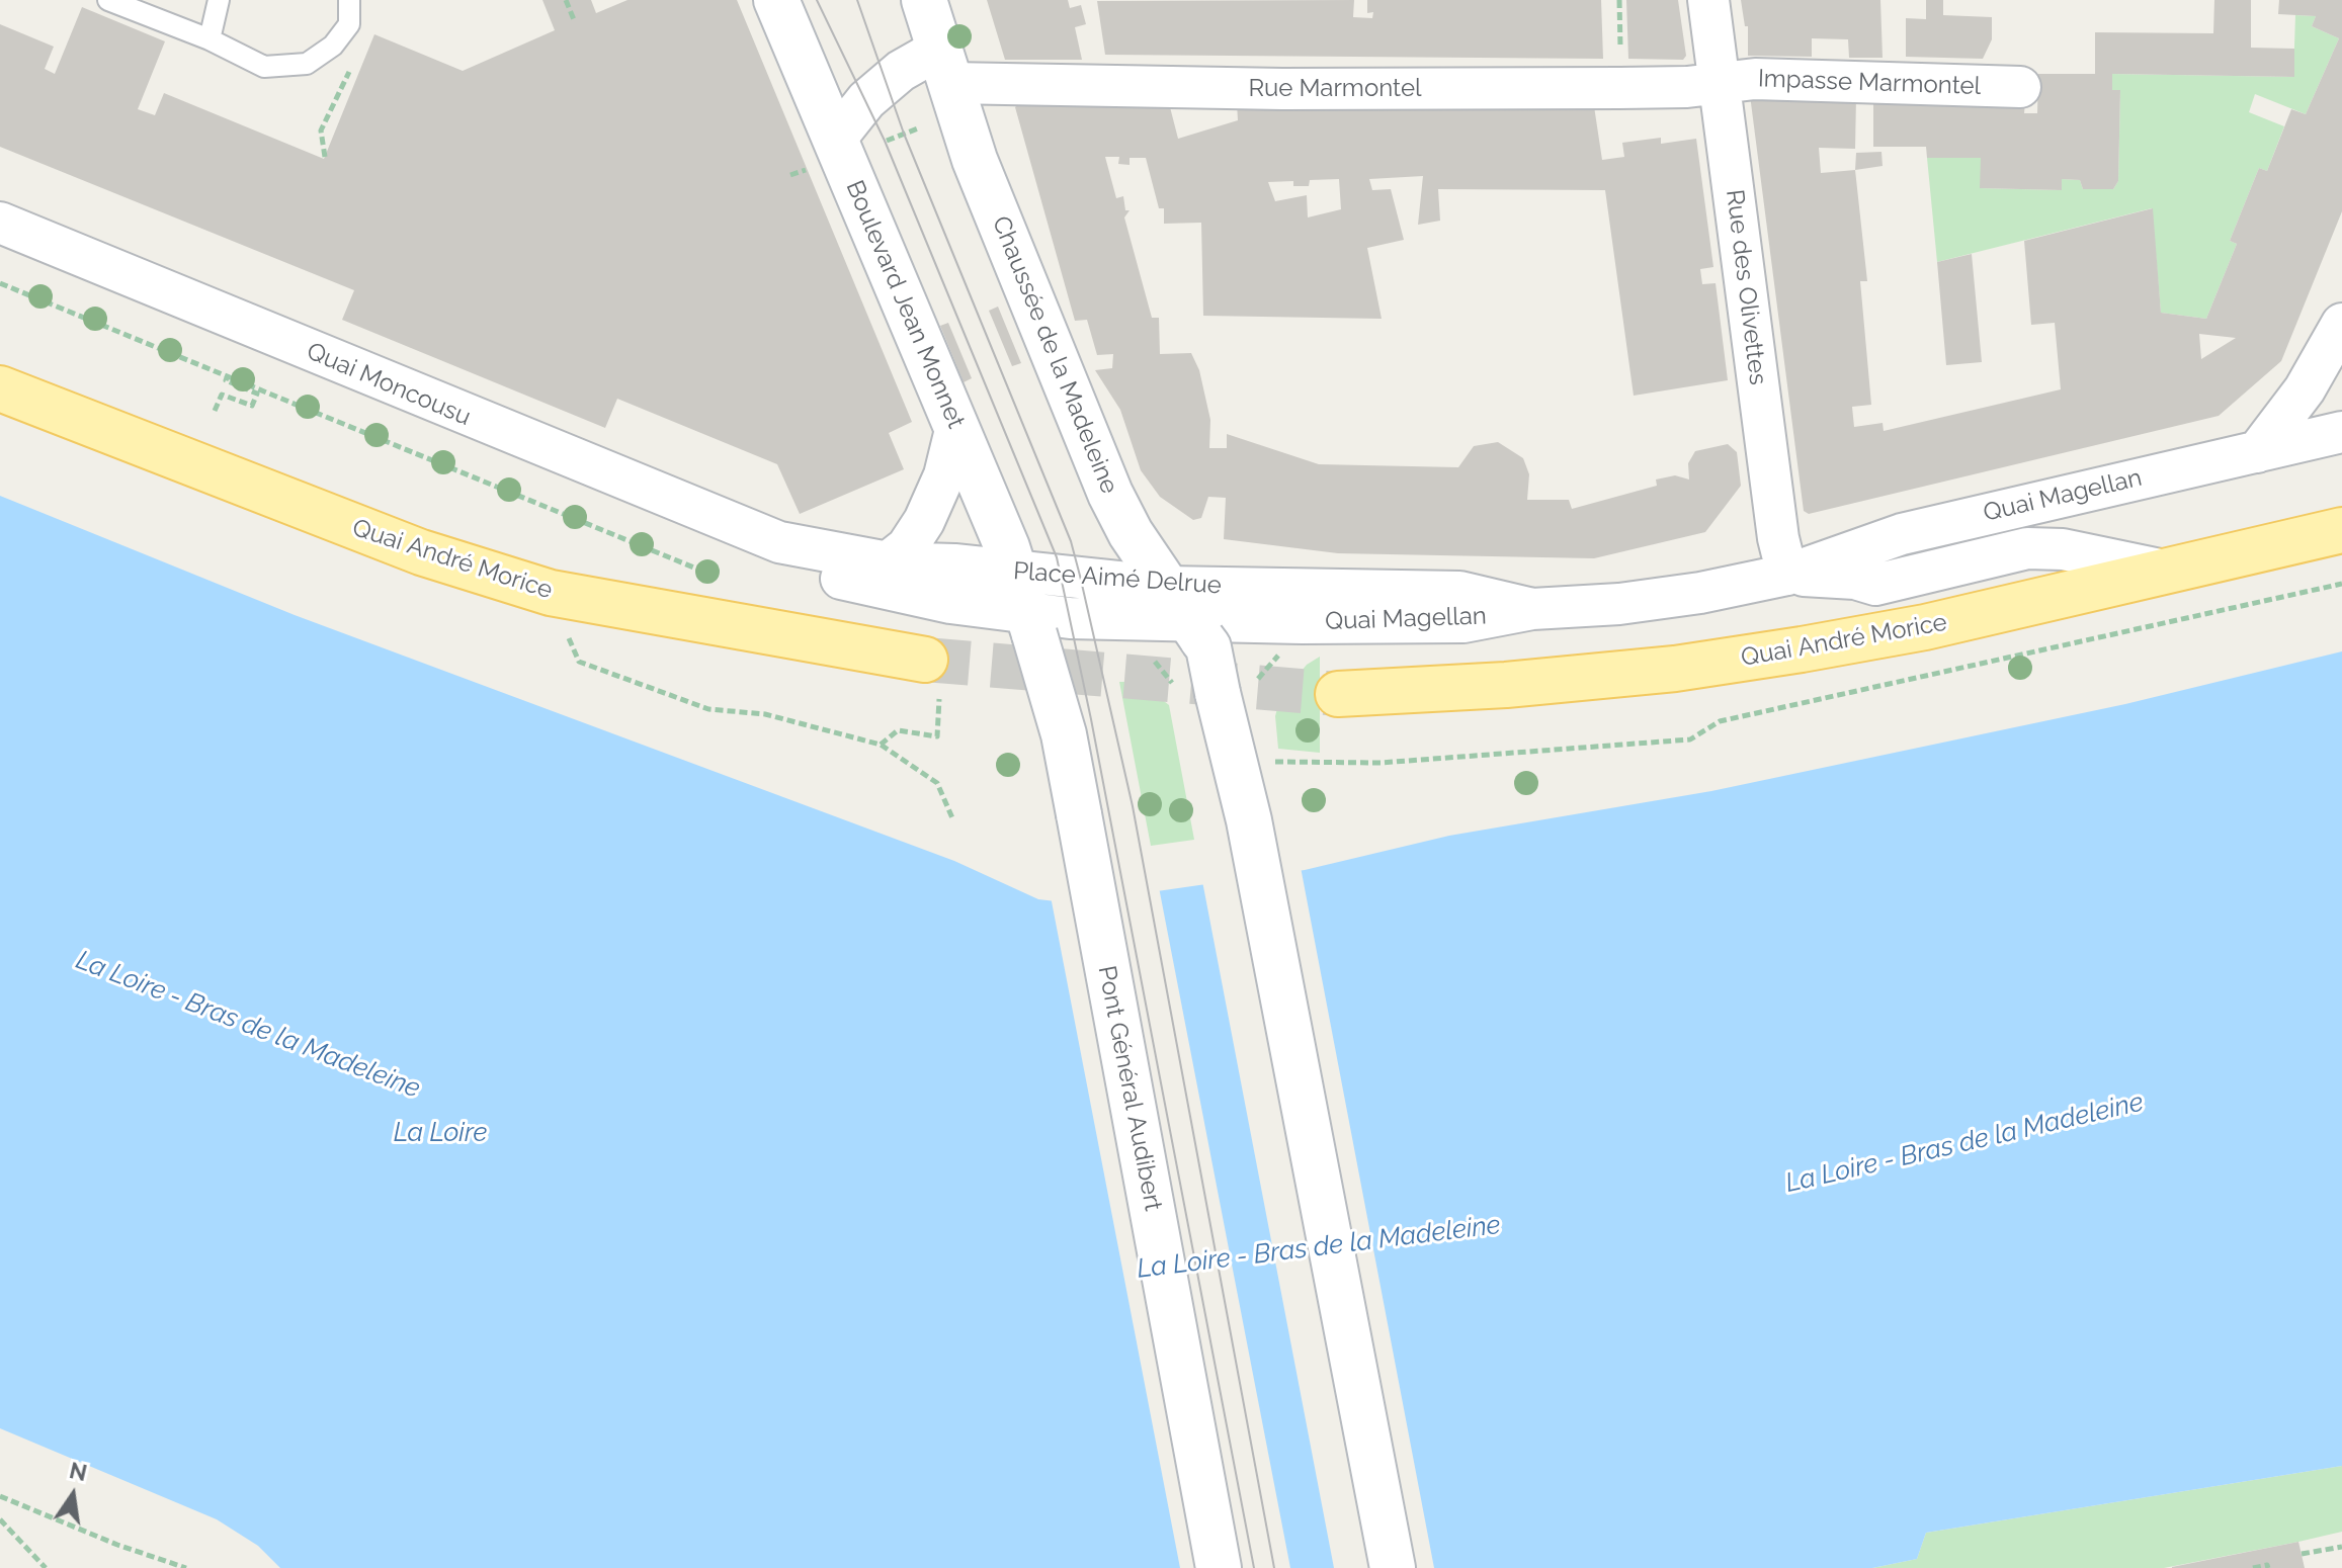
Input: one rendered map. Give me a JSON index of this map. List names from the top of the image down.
{
  "streets": {
    "main road": [
      "Boulevard Jean Monnet",
      "Chaussée de la Madeleine",
      "Quai André Morice",
      "Pont Général Audibert"
    ],
    "street": [
      "Impasse Marmontel",
      "Rue Marmontel",
      "Rue des Olivettes",
      "Quai Moncousu",
      "Quai Magellan",
      "Place Aimé Delrue"
    ]
  },
  "crossings": [
    ["Impasse Marmontel", "Rue Marmontel"],
    ["Impasse Marmontel", "Rue des Olivettes"],
    ["Rue Marmontel", "Rue des Olivettes"],
    ["Rue Marmontel", "Chaussée de la Madeleine"],
    ["Rue des Olivettes", "Quai Magellan"],
    ["Boulevard Jean Monnet", "Place Aimé Delrue"],
    ["Boulevard Jean Monnet", "Pont Général Audibert"],
    ["Chaussée de la Madeleine", "Quai Magellan"],
    ["Chaussée de la Madeleine", "Place Aimé Delrue"],
    ["Quai Moncousu", "Place Aimé Delrue"],
    ["Quai Magellan", "Quai André Morice"],
    ["Quai Magellan", "Place Aimé Delrue"],
    ["Place Aimé Delrue", "Pont Général Audibert"]
  ],
  "water": ["La Loire - Bras de la Madeleine", "La Loire"],
  "north": "top"
}
